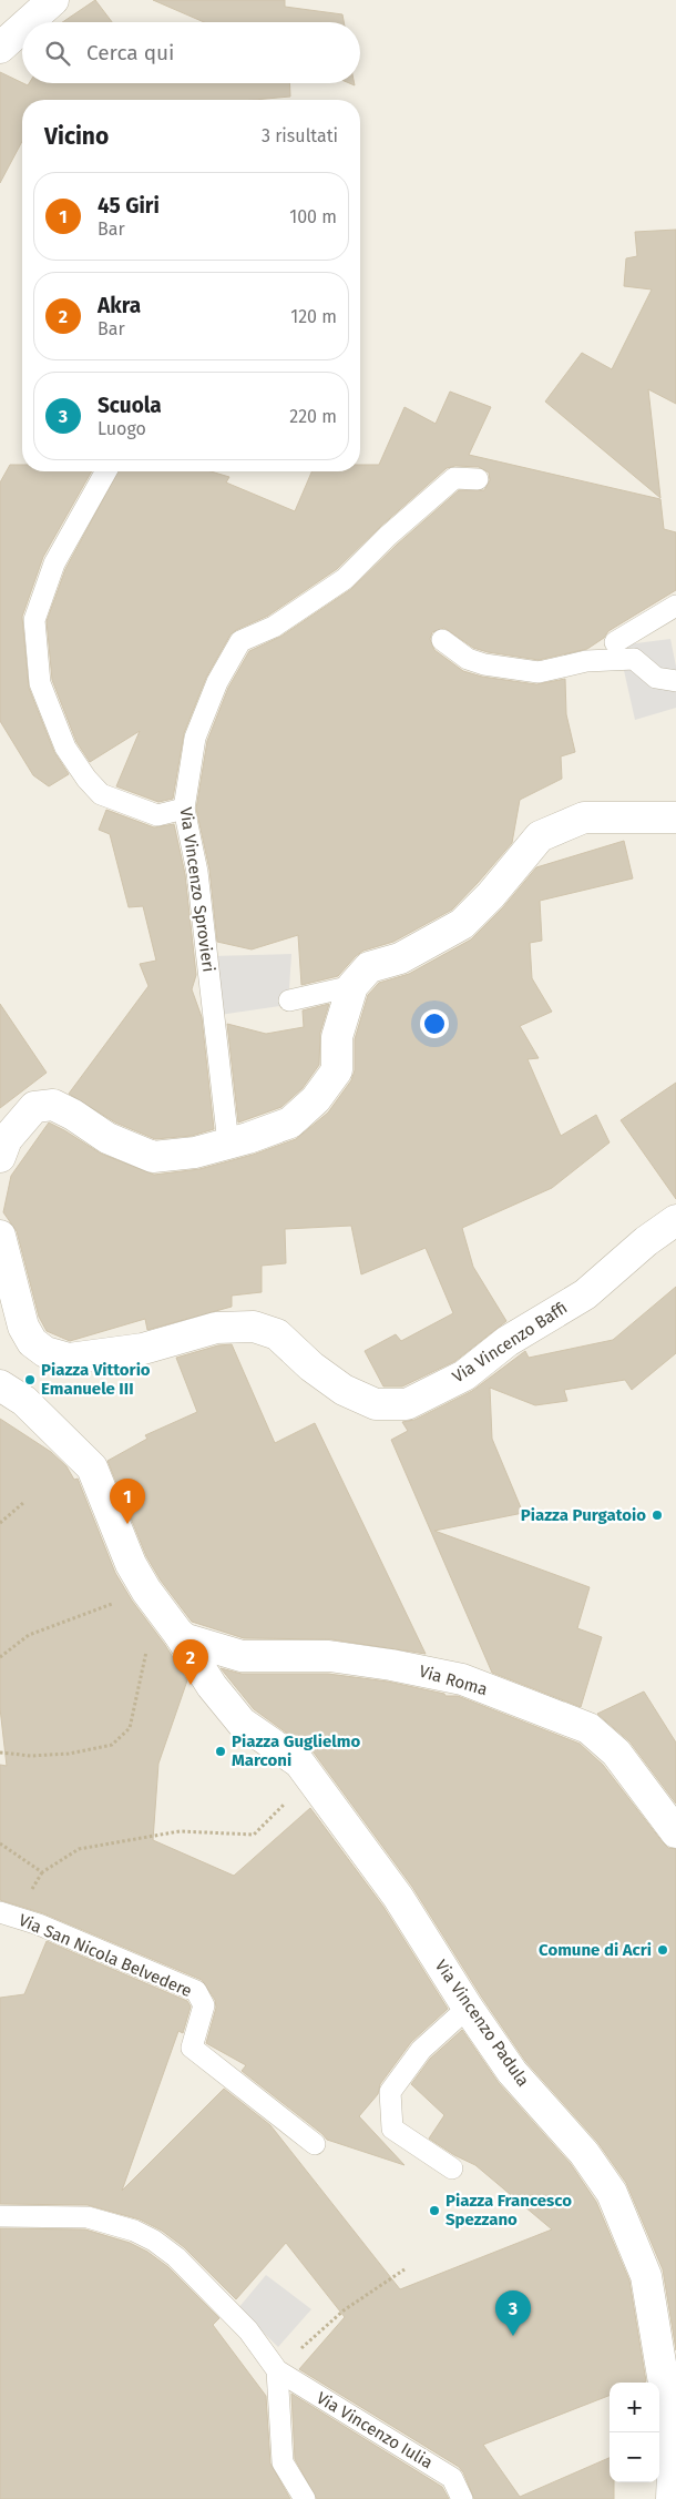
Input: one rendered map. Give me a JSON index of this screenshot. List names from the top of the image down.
{
  "streets": {
    "street": ["Via Vincenzo Baffi", "Via Roma", "Via Vincenzo Padula"],
    "lane": ["Via Vincenzo Sprovieri", "Via San Nicola Belvedere", "Via Vincenzo Iulia"]
  },
  "crossings": [
    ["Via Roma", "Via Vincenzo Padula"]
  ],
  "places": [
    "Piazza Vittorio Emanuele III",
    "Piazza Purgatoio",
    "Piazza Guglielmo Marconi",
    "Comune di Acri",
    "Piazza Francesco Spezzano"
  ],
  "page": {
    "search": "Cerca qui",
    "heading": ["Vicino", "3 risultati"],
    "list": [
      {
        "mark": "1",
        "name": "45 Giri",
        "note": "Bar",
        "value": "100 m"
      },
      {
        "mark": "2",
        "name": "Akra",
        "note": "Bar",
        "value": "120 m"
      },
      {
        "mark": "3",
        "name": "Scuola",
        "note": "Luogo",
        "value": "220 m"
      }
    ],
    "pins": ["1", "2", "3"],
    "map_buttons": ["+", "−"]
  }
}
